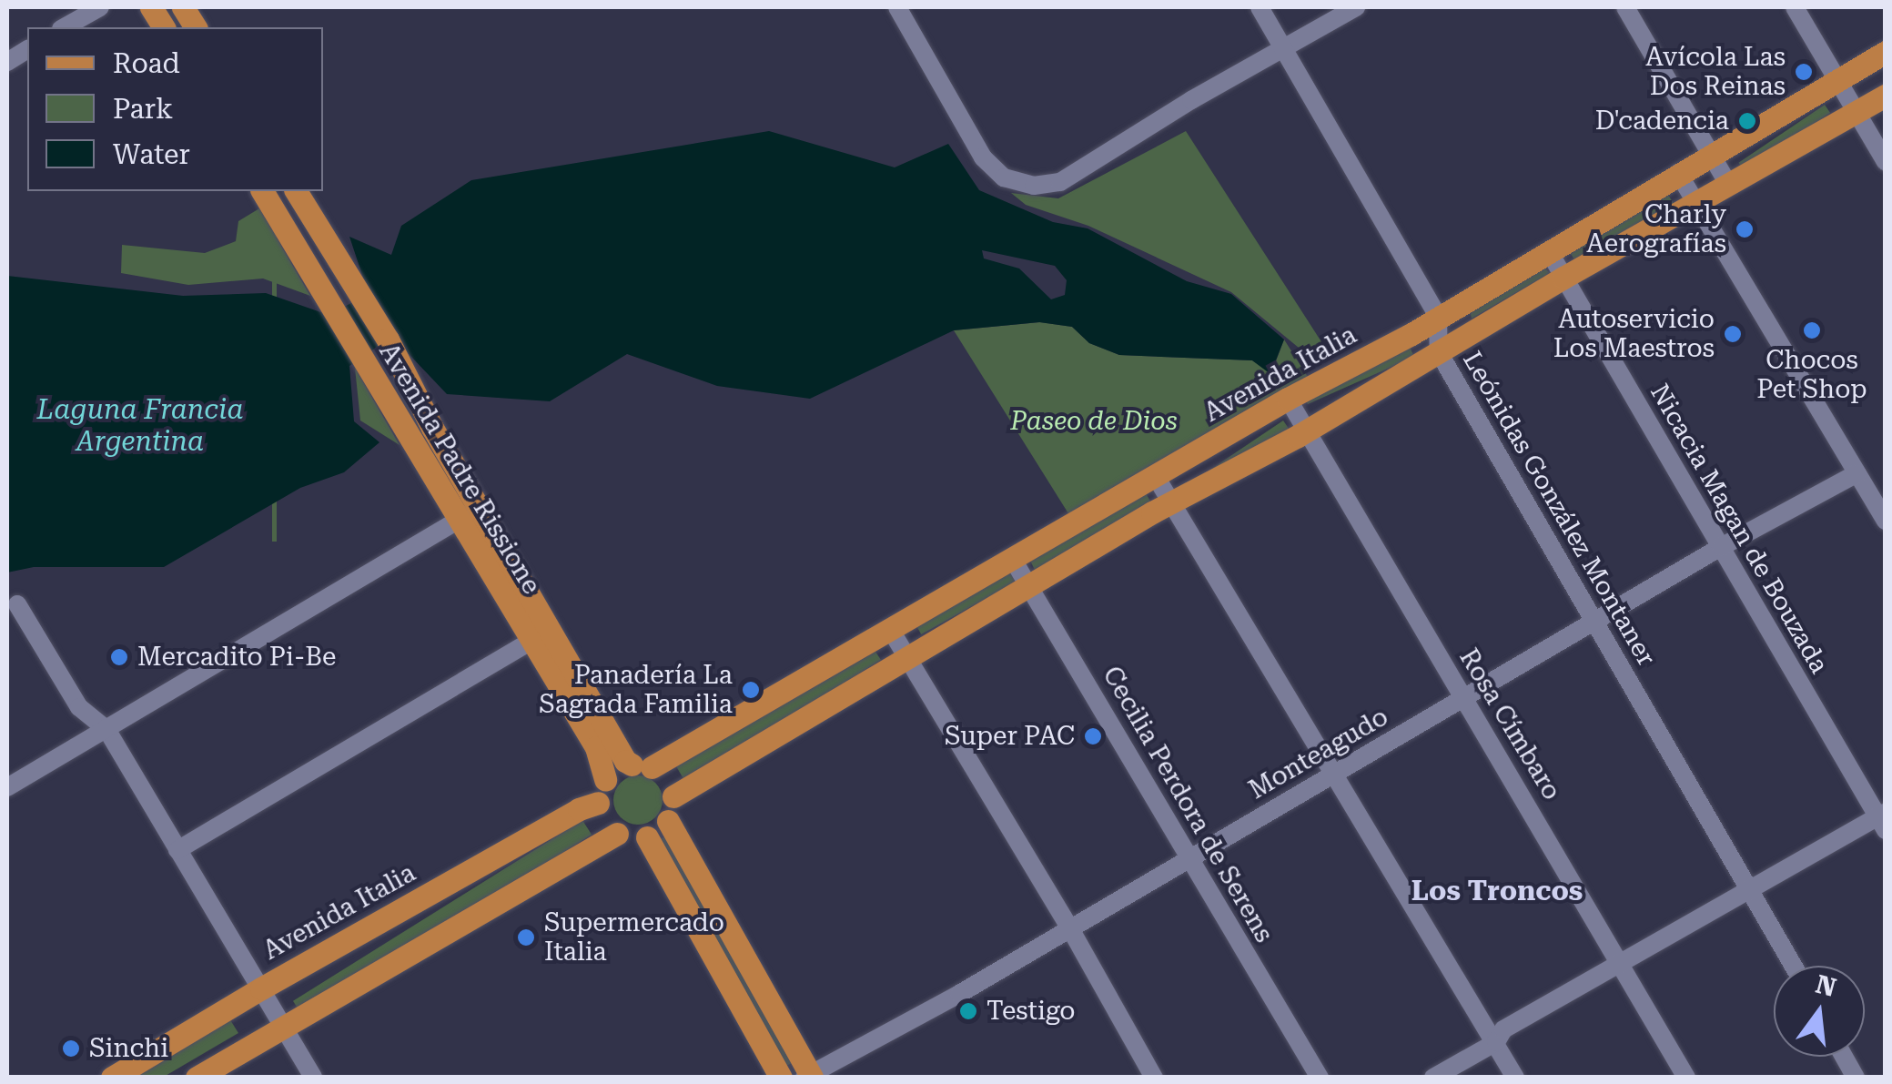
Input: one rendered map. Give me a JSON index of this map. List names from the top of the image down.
{
  "streets": {
    "main road": ["Avenida Italia", "Avenida Padre Rissione"],
    "street": [
      "Leónidas González Montaner",
      "Nicacia Magan de Bouzada",
      "Rosa Címbaro",
      "Monteagudo",
      "Cecilia Perdora de Serens"
    ]
  },
  "crossings": [
    ["Avenida Italia", "Avenida Padre Rissione"],
    ["Avenida Italia", "Leónidas González Montaner"],
    ["Avenida Italia", "Nicacia Magan de Bouzada"],
    ["Avenida Italia", "Rosa Címbaro"],
    ["Avenida Italia", "Cecilia Perdora de Serens"],
    ["Leónidas González Montaner", "Monteagudo"],
    ["Nicacia Magan de Bouzada", "Monteagudo"],
    ["Rosa Címbaro", "Monteagudo"],
    ["Monteagudo", "Cecilia Perdora de Serens"]
  ],
  "districts": ["Los Troncos"],
  "water": ["Laguna Francia Argentina"],
  "parks": ["Paseo de Dios"],
  "places": [
    "Avícola Las Dos Reinas",
    "D'cadencia",
    "Charly Aerografías",
    "Chocos Pet Shop",
    "Autoservicio Los Maestros",
    "Mercadito Pi-Be",
    "Panadería La Sagrada Familia",
    "Super PAC",
    "Supermercado Italia",
    "Testigo",
    "Sinchi"
  ],
  "legend": ["Road", "Park", "Water"],
  "north": "top"
}
